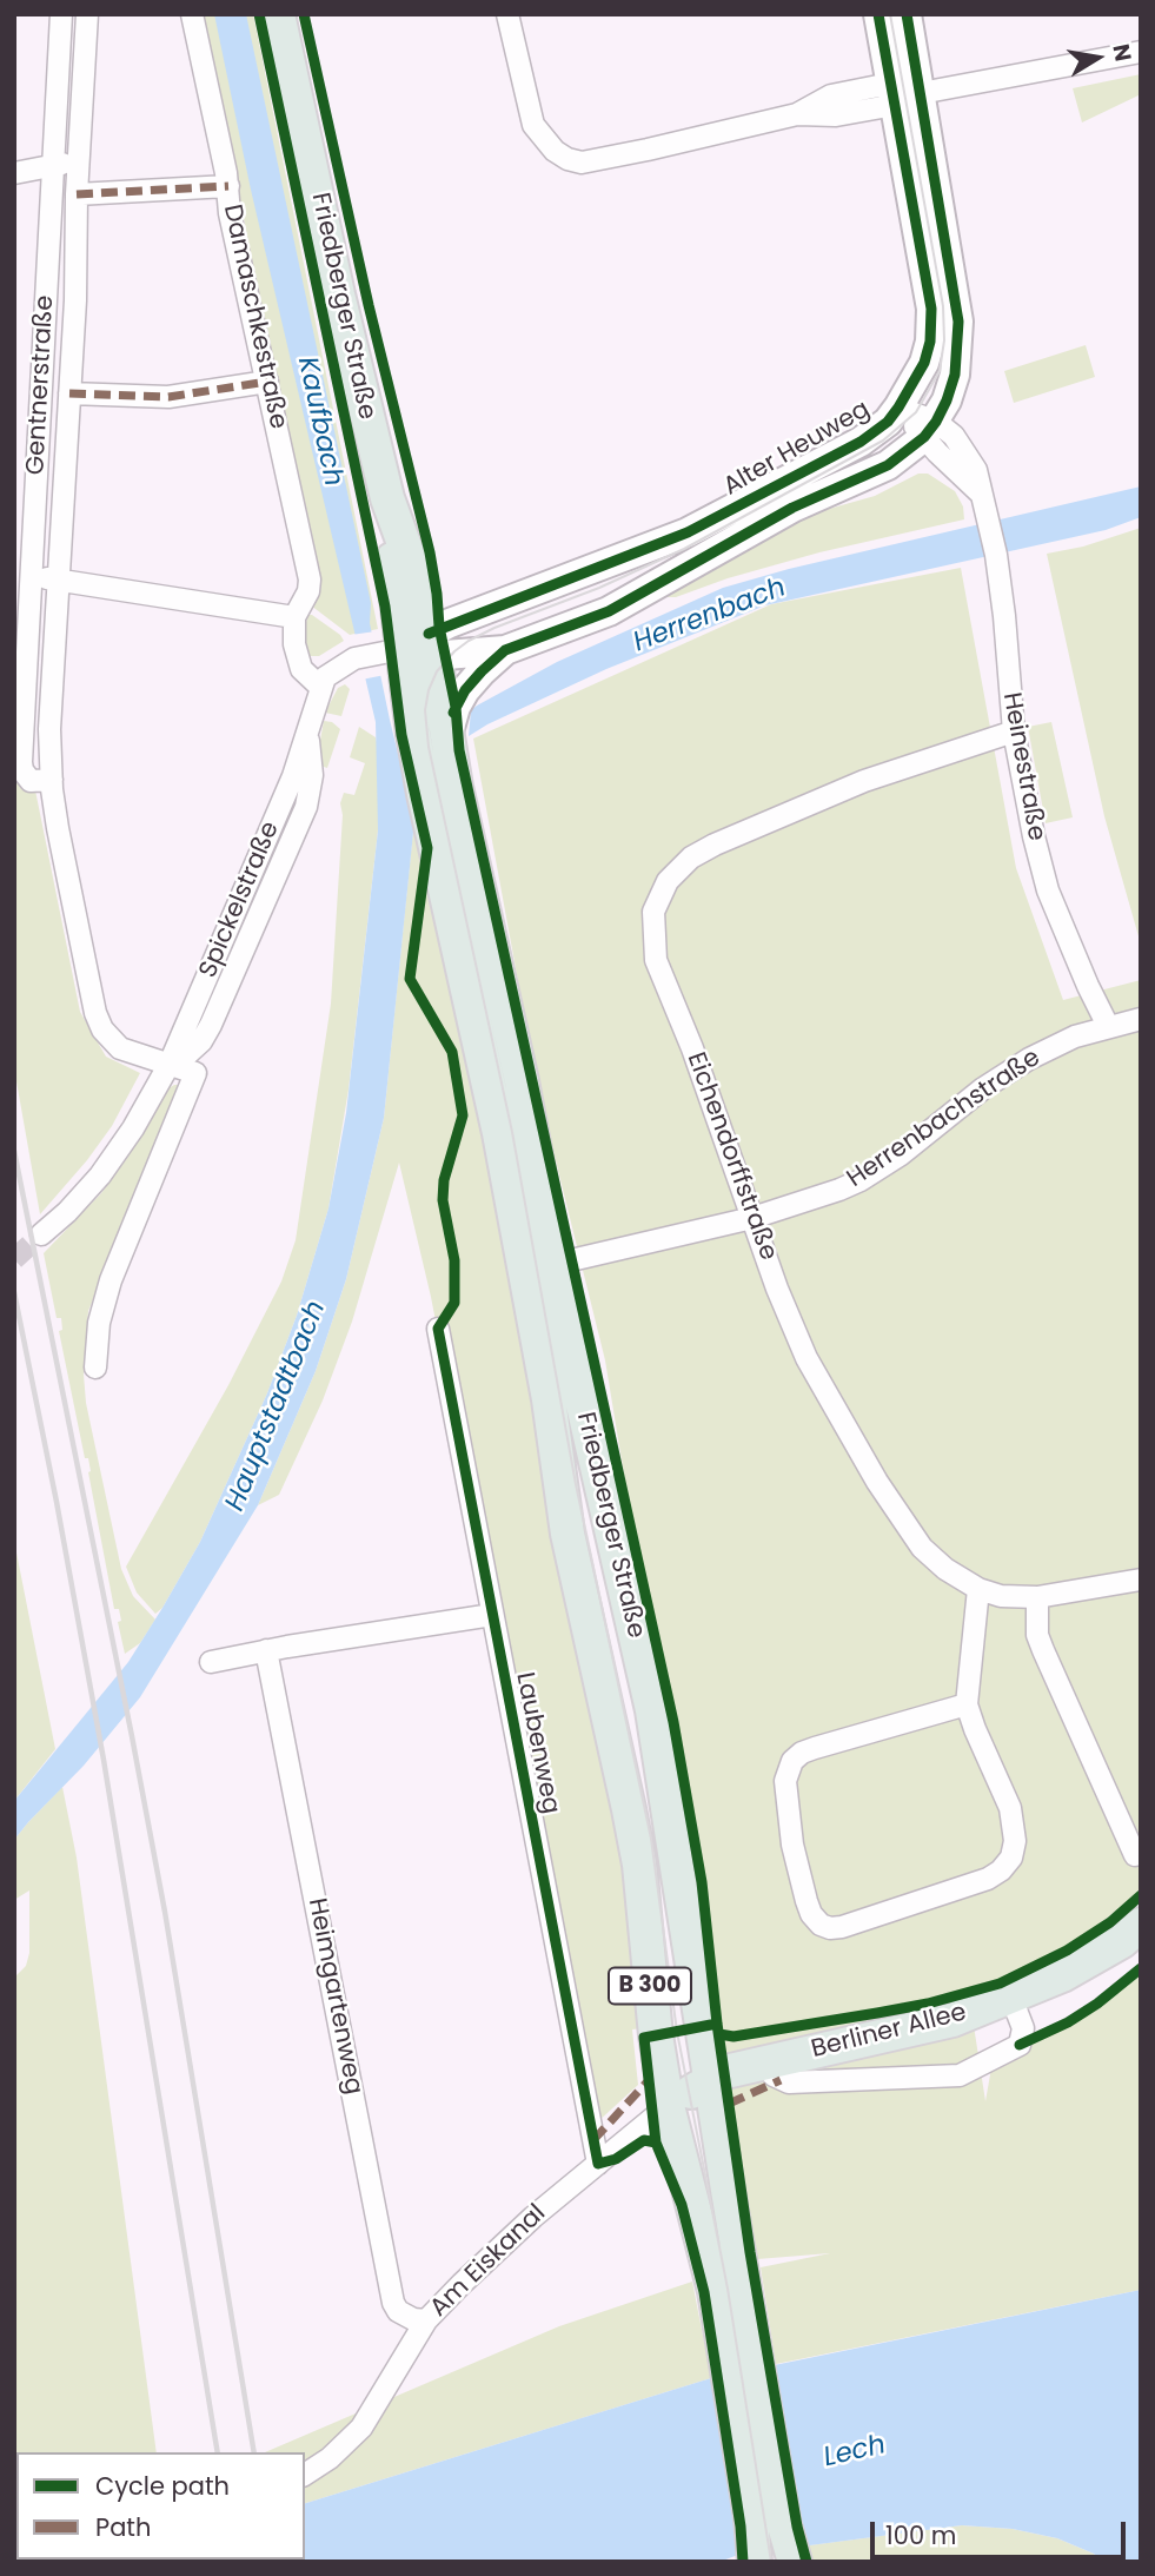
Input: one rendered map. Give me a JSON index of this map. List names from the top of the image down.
{
  "streets": {
    "main road": ["Friedberger Straße", "B 300", "Berliner Allee"],
    "street": [
      "Damaschkestraße",
      "Gentnerstraße",
      "Alter Heuweg",
      "Heinestraße",
      "Spickelstraße",
      "Herrenbachstraße",
      "Eichendorffstraße",
      "Laubenweg",
      "Heimgartenweg",
      "Am Eiskanal"
    ]
  },
  "crossings": [
    ["Friedberger Straße", "Alter Heuweg"],
    ["Friedberger Straße", "Spickelstraße"],
    ["Friedberger Straße", "Herrenbachstraße"],
    ["Friedberger Straße", "Berliner Allee"],
    ["Friedberger Straße", "Am Eiskanal"],
    ["Gentnerstraße", "Spickelstraße"],
    ["Alter Heuweg", "Heinestraße"],
    ["Alter Heuweg", "Spickelstraße"],
    ["Heinestraße", "Herrenbachstraße"],
    ["Heinestraße", "Eichendorffstraße"],
    ["Herrenbachstraße", "Eichendorffstraße"],
    ["Laubenweg", "Am Eiskanal"],
    ["Heimgartenweg", "Am Eiskanal"],
    ["Berliner Allee", "Am Eiskanal"]
  ],
  "water": [
    "Kaufbach",
    "Herrenbach",
    "Hauptstadtbach",
    "Lech"
  ],
  "legend": ["Cycle path", "Path"],
  "scale_bar": "100 m",
  "north": "right"
}
